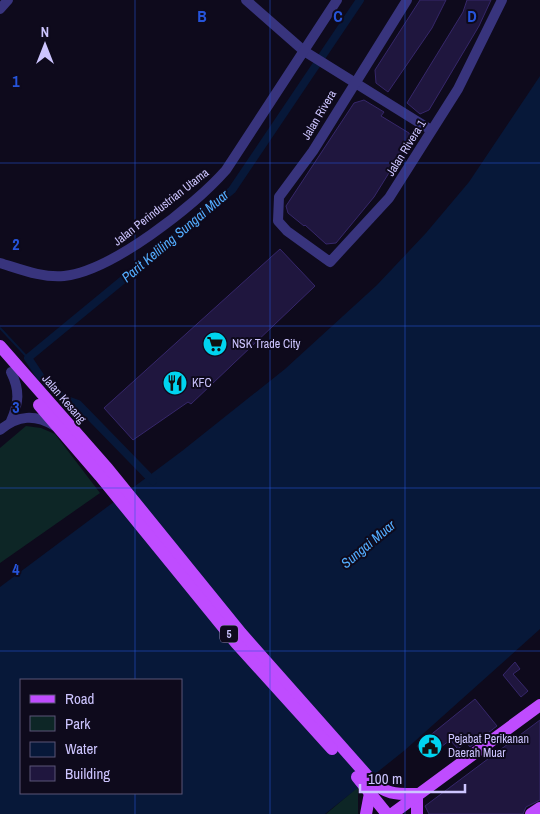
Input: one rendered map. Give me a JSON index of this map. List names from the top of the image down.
{
  "streets": {
    "main road": ["Jalan Kesang", "5"],
    "street": ["Jalan Rivera", "Jalan Rivera 1", "Jalan Perindustrian Utama"]
  },
  "crossings": [
    ["Jalan Rivera", "Jalan Rivera 1"],
    ["Jalan Kesang", "5"]
  ],
  "water": ["Parit Keliling Sungai Muar", "Sungai Muar"],
  "places": {
    "supermarket": ["NSK Trade City"],
    "restaurant": ["KFC"],
    "public building": ["Pejabat Perikanan Daerah Muar"]
  },
  "legend": [
    "Road",
    "Park",
    "Water",
    "Building"
  ],
  "scale_bar": "100 m",
  "north": "top",
  "grid": {
    "columns": ["B", "C", "D"],
    "rows": [
      "1",
      "2",
      "3",
      "4"
    ]
  }
}
